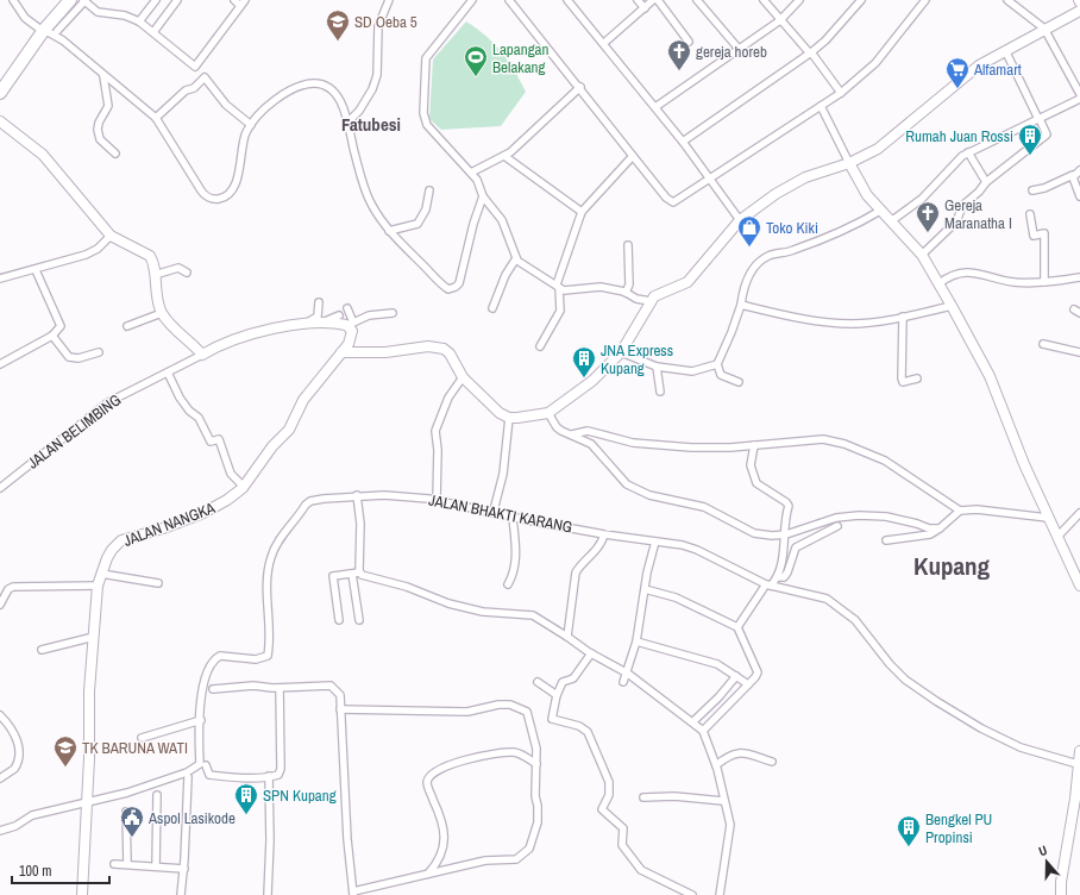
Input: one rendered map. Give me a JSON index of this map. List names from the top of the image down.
{
  "streets": {
    "street": ["JALAN BELIMBING", "JALAN BHAKTI KARANG", "JALAN NANGKA"]
  },
  "crossings": [
    ["JALAN BHAKTI KARANG", "JALAN NANGKA"]
  ],
  "districts": ["Fatubesi", "Kupang"],
  "places": {
    "school or university": ["SD Oeba 5", "TK BARUNA WATI"],
    "church": ["gereja horeb", "Gereja Maranatha I"],
    "sports": ["Lapangan Belakang"],
    "supermarket": ["Alfamart"],
    "building": [
      "Rumah Juan Rossi",
      "JNA Express Kupang",
      "SPN Kupang",
      "Bengkel PU Propinsi"
    ],
    "shop": ["Toko Kiki"],
    "public building": ["Aspol Lasikode"]
  },
  "scale_bar": "100 m",
  "north": "top"
}
